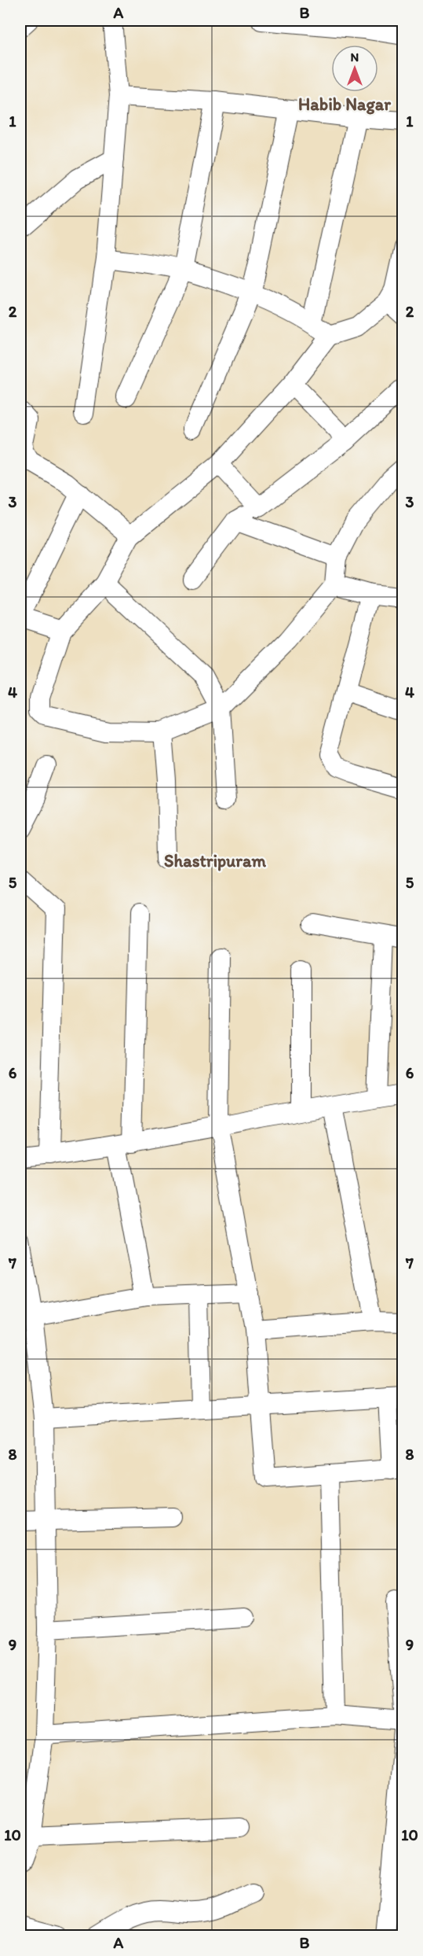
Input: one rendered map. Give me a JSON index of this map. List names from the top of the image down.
{
  "districts": ["Habib Nagar", "Shastripuram"],
  "north": "top",
  "grid": {
    "columns": ["A", "B"],
    "rows": [
      "1",
      "2",
      "3",
      "4",
      "5",
      "6",
      "7",
      "8",
      "9",
      "10"
    ]
  }
}
